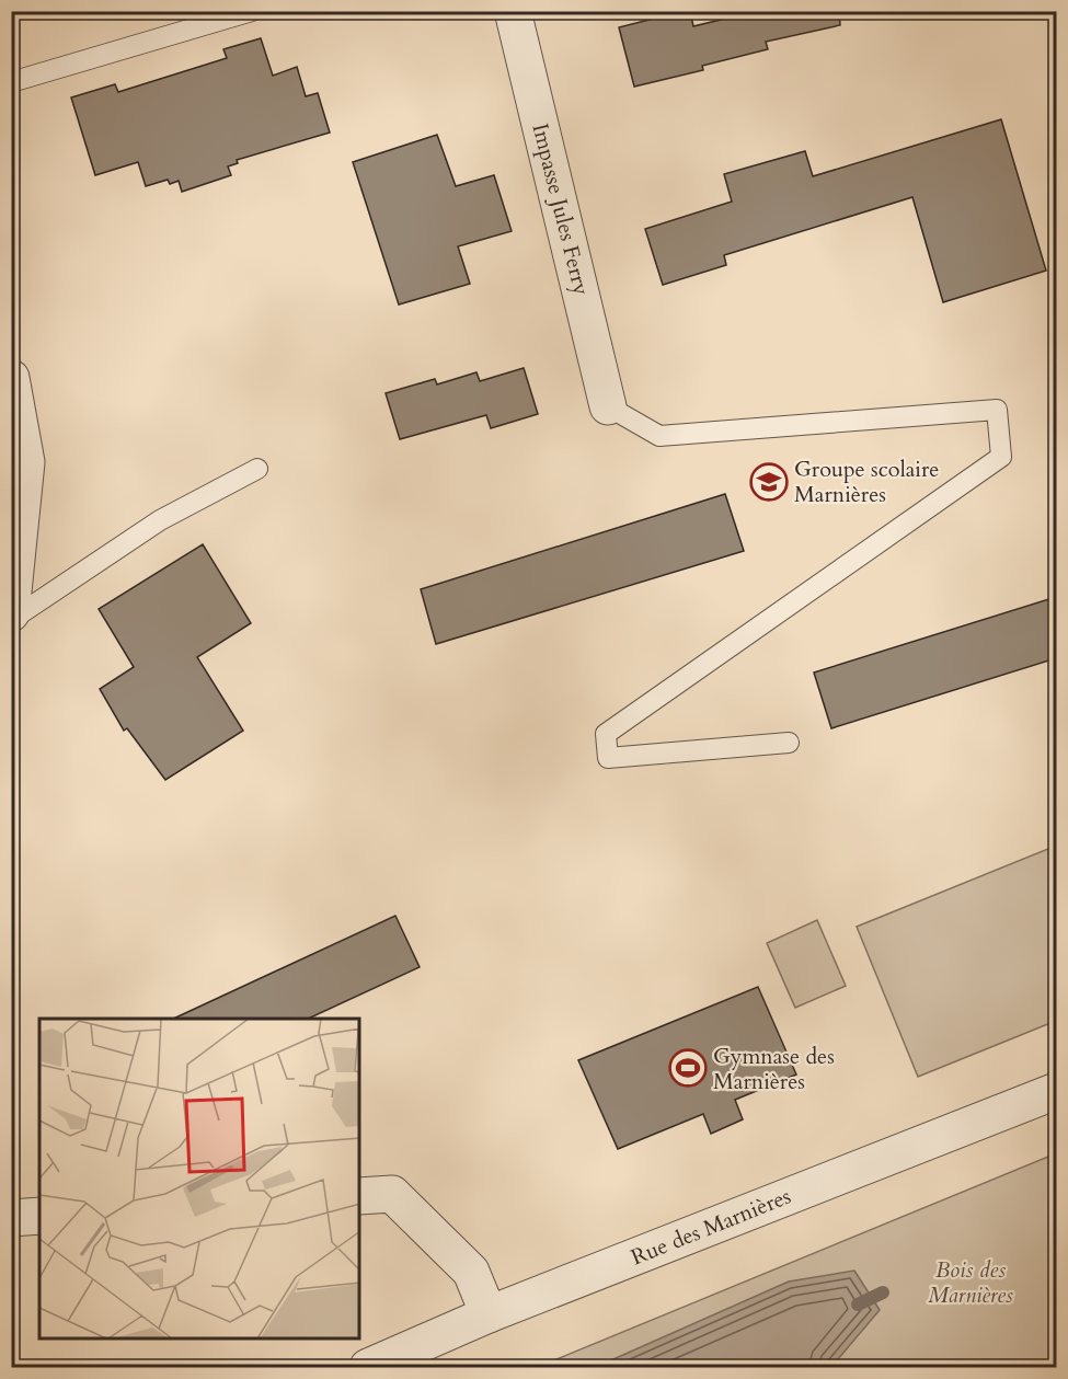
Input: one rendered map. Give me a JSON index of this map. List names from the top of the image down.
{
  "streets": {
    "street": ["Impasse Jules Ferry", "Rue des Marnières"]
  },
  "parks": ["Bois des Marnières"],
  "places": {
    "school or university": ["Groupe scolaire Marnières"],
    "sports": ["Gymnase des Marnières"]
  }
}
